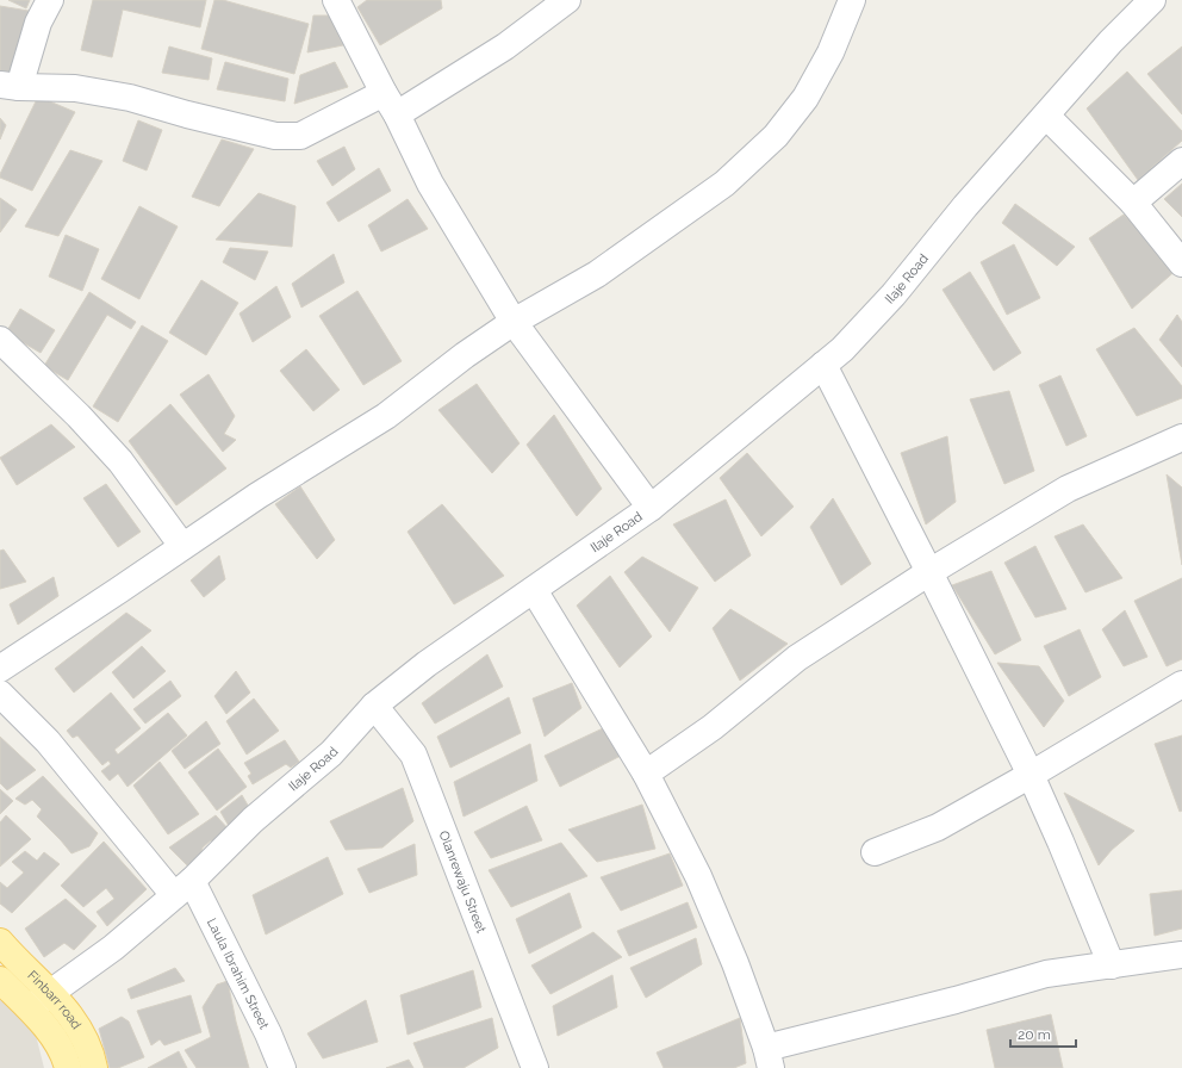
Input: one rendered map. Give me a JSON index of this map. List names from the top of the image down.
{
  "streets": {
    "main road": ["Finbarr road"],
    "street": ["Ilaje Road", "Olanrewaju Street", "Laula Ibrahim Street"]
  },
  "crossings": [
    ["Ilaje Road", "Olanrewaju Street"],
    ["Ilaje Road", "Laula Ibrahim Street"],
    ["Ilaje Road", "Finbarr road"]
  ],
  "scale_bar": "20 m"
}
